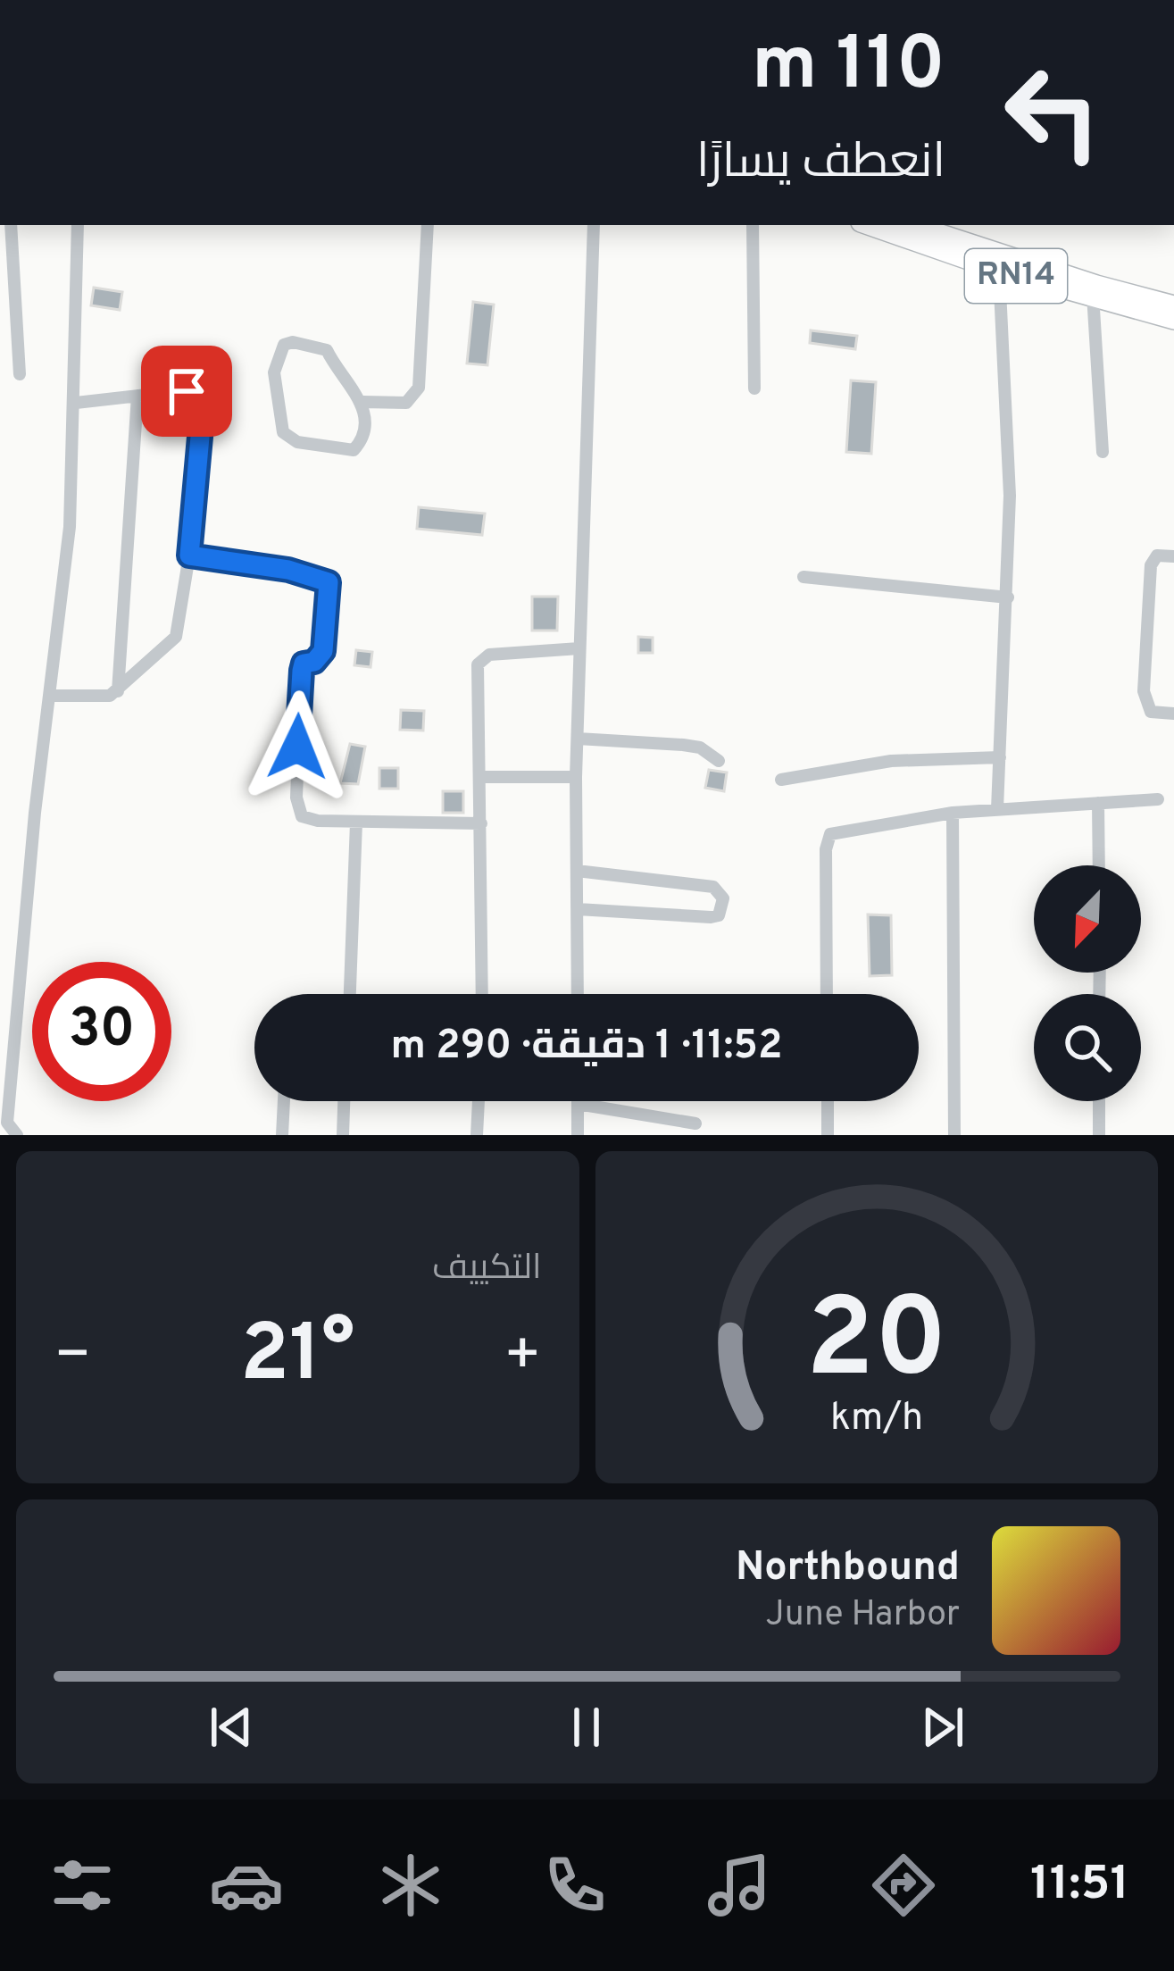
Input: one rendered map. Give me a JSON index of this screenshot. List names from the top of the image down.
{
  "streets": {
    "main road": ["RN14"]
  },
  "north": "bottom left",
  "page": {
    "turn": ["110 m", "انعطف يسارًا"],
    "limit": "30",
    "trip": "11:52 · 1 دقيقة · 290 m",
    "tile": "التكييف",
    "heat": ["−", "21°", "+"],
    "song": ["Northbound", "June Harbor"],
    "tabs": "11:51",
    "gauge": ["20", "km/h"]
  }
}
